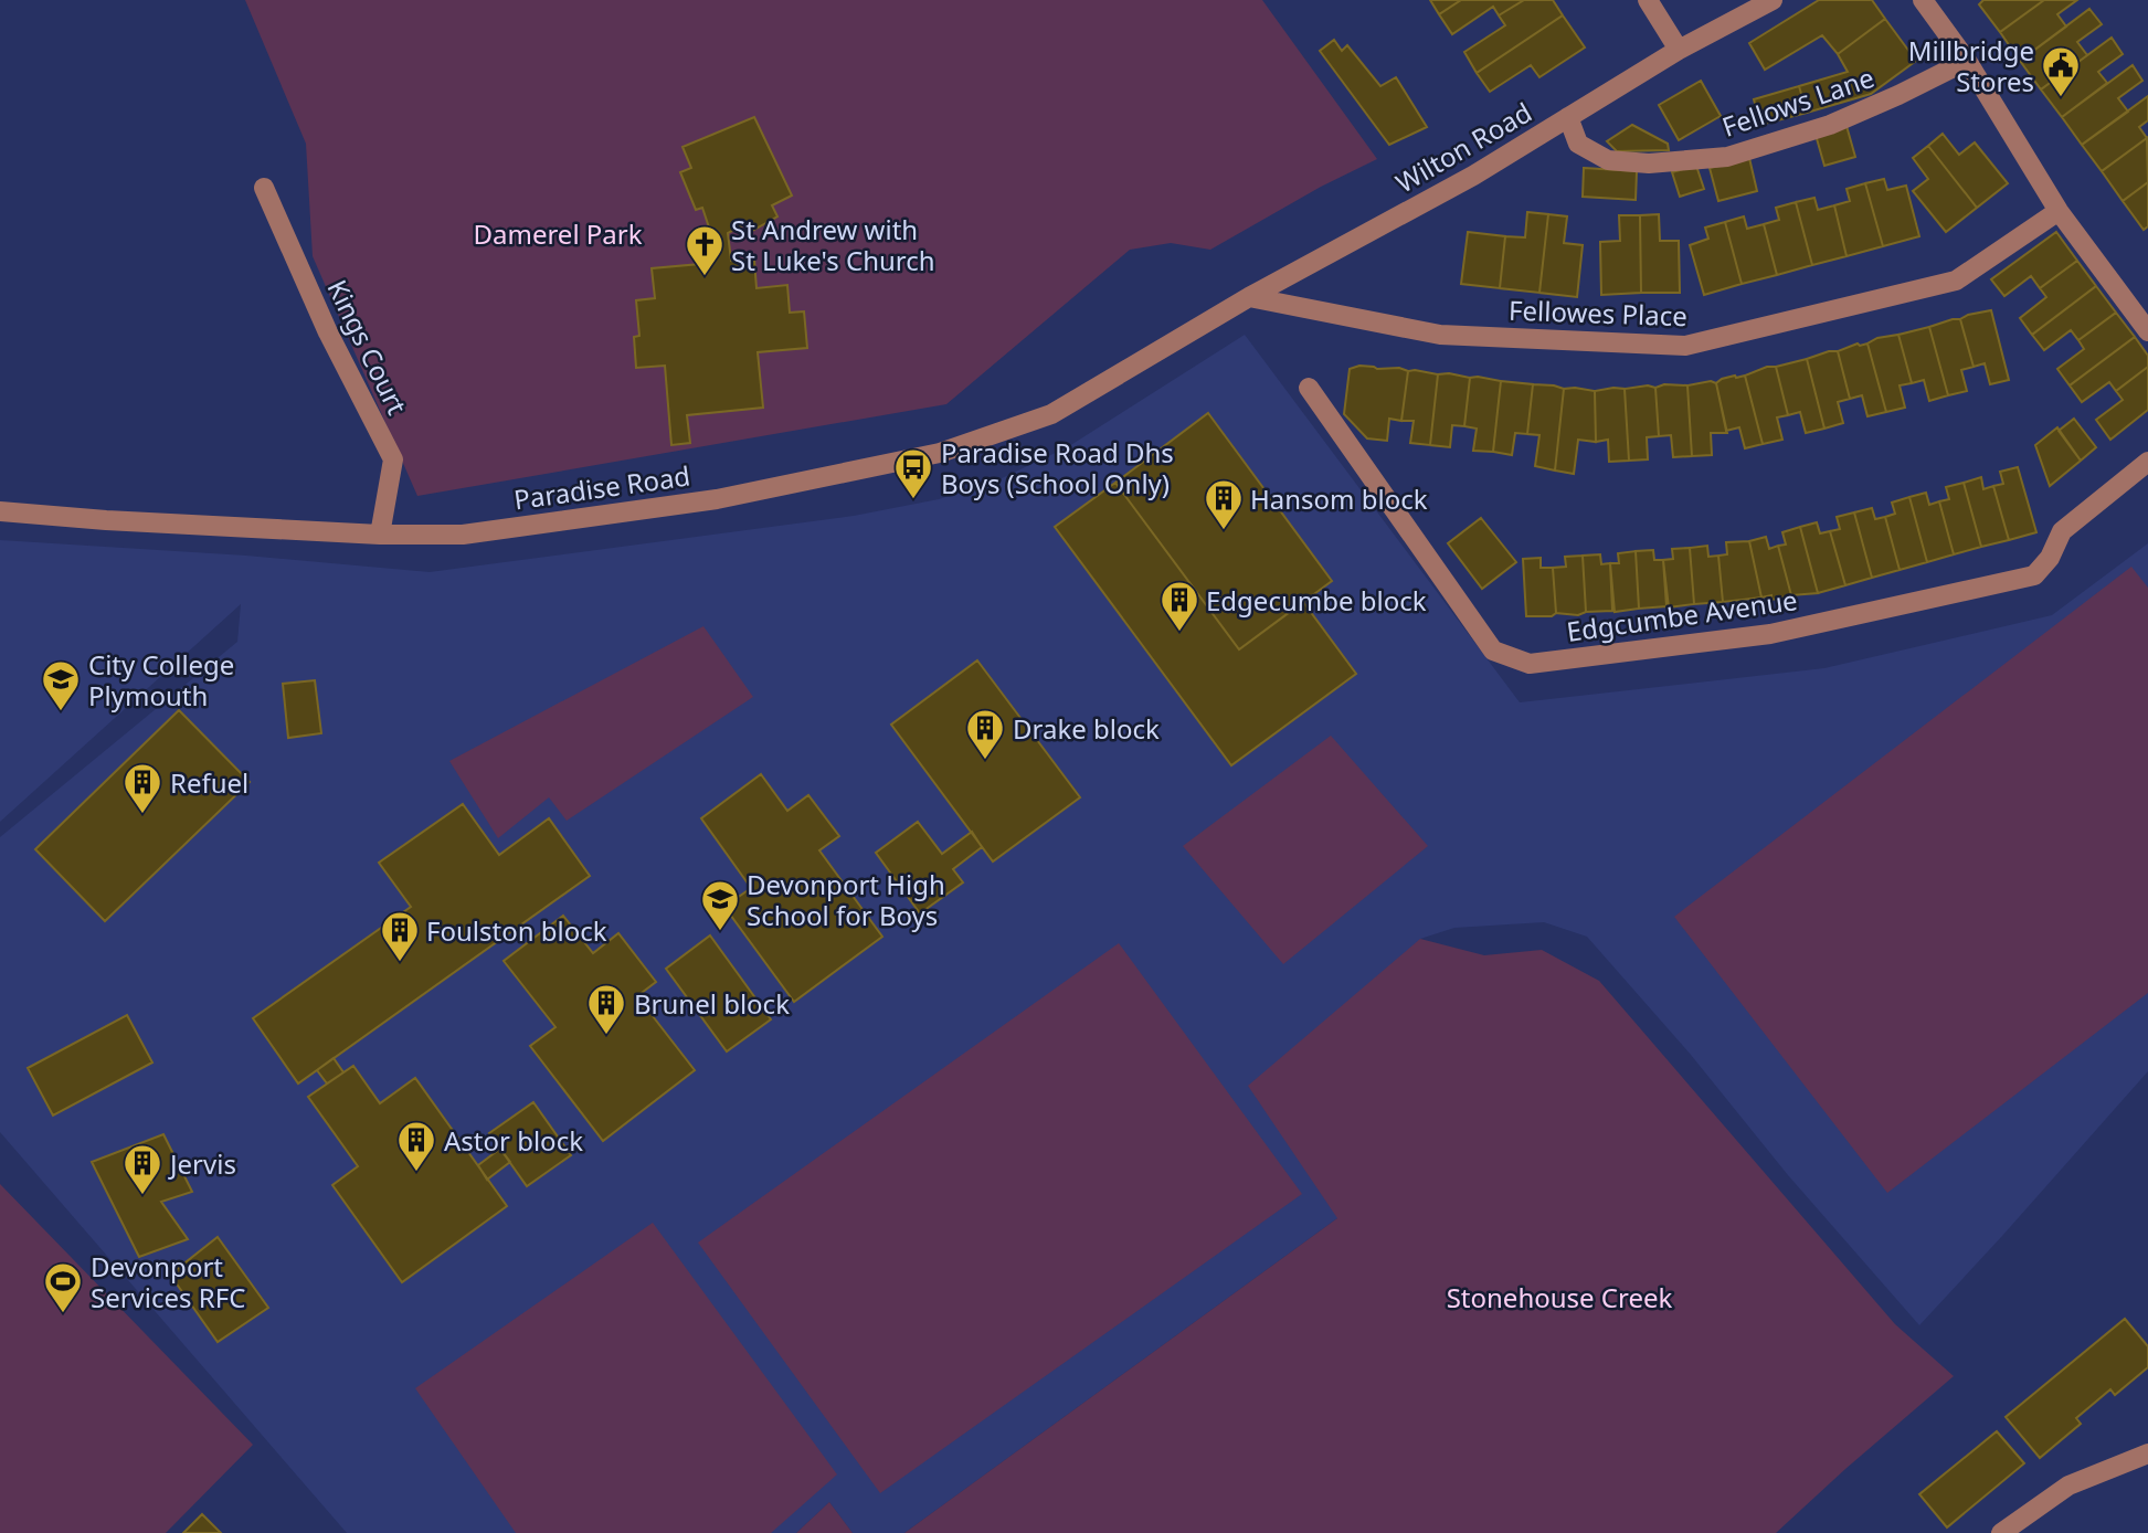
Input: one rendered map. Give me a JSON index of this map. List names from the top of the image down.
{
  "streets": {
    "street": [
      "Fellows Lane",
      "Wilton Road",
      "Fellowes Place",
      "Kings Court",
      "Paradise Road",
      "Edgcumbe Avenue"
    ]
  },
  "crossings": [
    ["Fellows Lane", "Wilton Road"],
    ["Wilton Road", "Fellowes Place"],
    ["Wilton Road", "Paradise Road"],
    ["Kings Court", "Paradise Road"]
  ],
  "parks": ["Damerel Park", "Stonehouse Creek"],
  "places": {
    "public building": ["Millbridge Stores"],
    "church": ["St Andrew with St Luke's Church"],
    "bus stop": ["Paradise Road Dhs Boys (School Only)"],
    "building": [
      "Hansom block",
      "Edgecumbe block",
      "Drake block",
      "Refuel",
      "Foulston block",
      "Brunel block",
      "Astor block",
      "Jervis"
    ],
    "school or university": ["City College Plymouth", "Devonport High School for Boys"],
    "sports": ["Devonport Services RFC"]
  }
}
